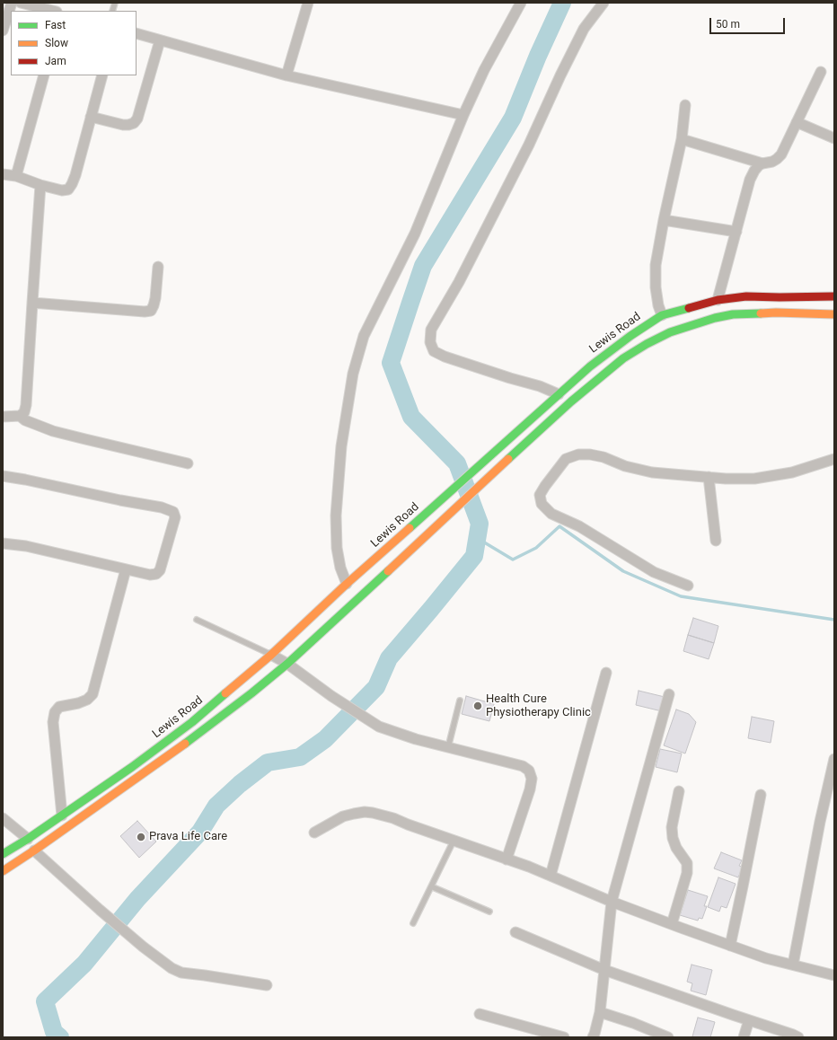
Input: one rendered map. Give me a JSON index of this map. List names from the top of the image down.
{
  "streets": {
    "main road": ["Lewis Road"]
  },
  "places": ["Health Cure Physiotherapy Clinic", "Prava Life Care"],
  "legend": ["Fast", "Slow", "Jam"],
  "scale_bar": "50 m"
}
